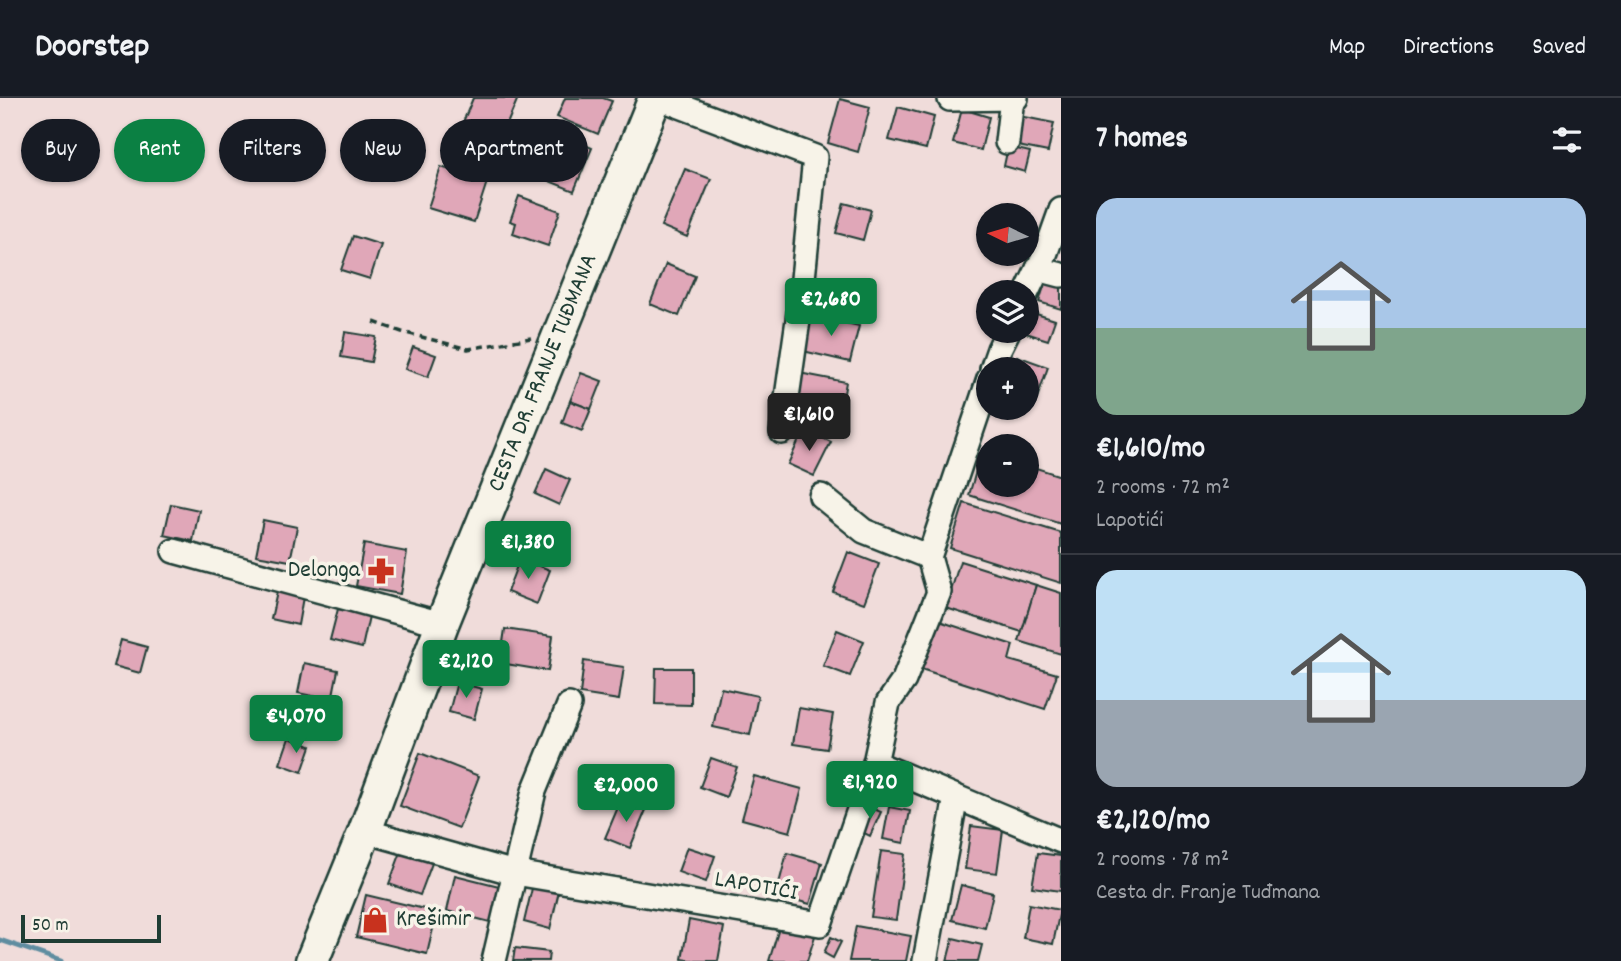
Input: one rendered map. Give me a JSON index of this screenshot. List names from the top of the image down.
{
  "streets": {
    "main road": ["CESTA DR. FRANJE TUĐMANA"],
    "street": ["LAPOTIĆI"]
  },
  "crossings": [
    ["CESTA DR. FRANJE TUĐMANA", "LAPOTIĆI"]
  ],
  "places": {
    "pharmacy": ["Delonga"],
    "shop": ["Krešimir"]
  },
  "scale_bar": "50 m",
  "north": "left",
  "page": {
    "header": "Doorstep",
    "nav": ["Map", "Directions", "Saved"],
    "heading": "7 homes",
    "chip": [
      "Buy",
      "Rent",
      "Filters",
      "New",
      "Apartment"
    ],
    "list": [
      {
        "name": "€1,610/mo",
        "note": "2 rooms · 72 m² · Lapotići"
      },
      {
        "name": "€2,120/mo",
        "note": "2 rooms · 78 m² · Cesta dr. Franje Tuđmana"
      }
    ],
    "map_buttons": ["+", "−"],
    "price": [
      "€2,680",
      "€1,610",
      "€1,380",
      "€2,120",
      "€4,070",
      "€1,920",
      "€2,000"
    ],
    "scale": "50 m"
  }
}
